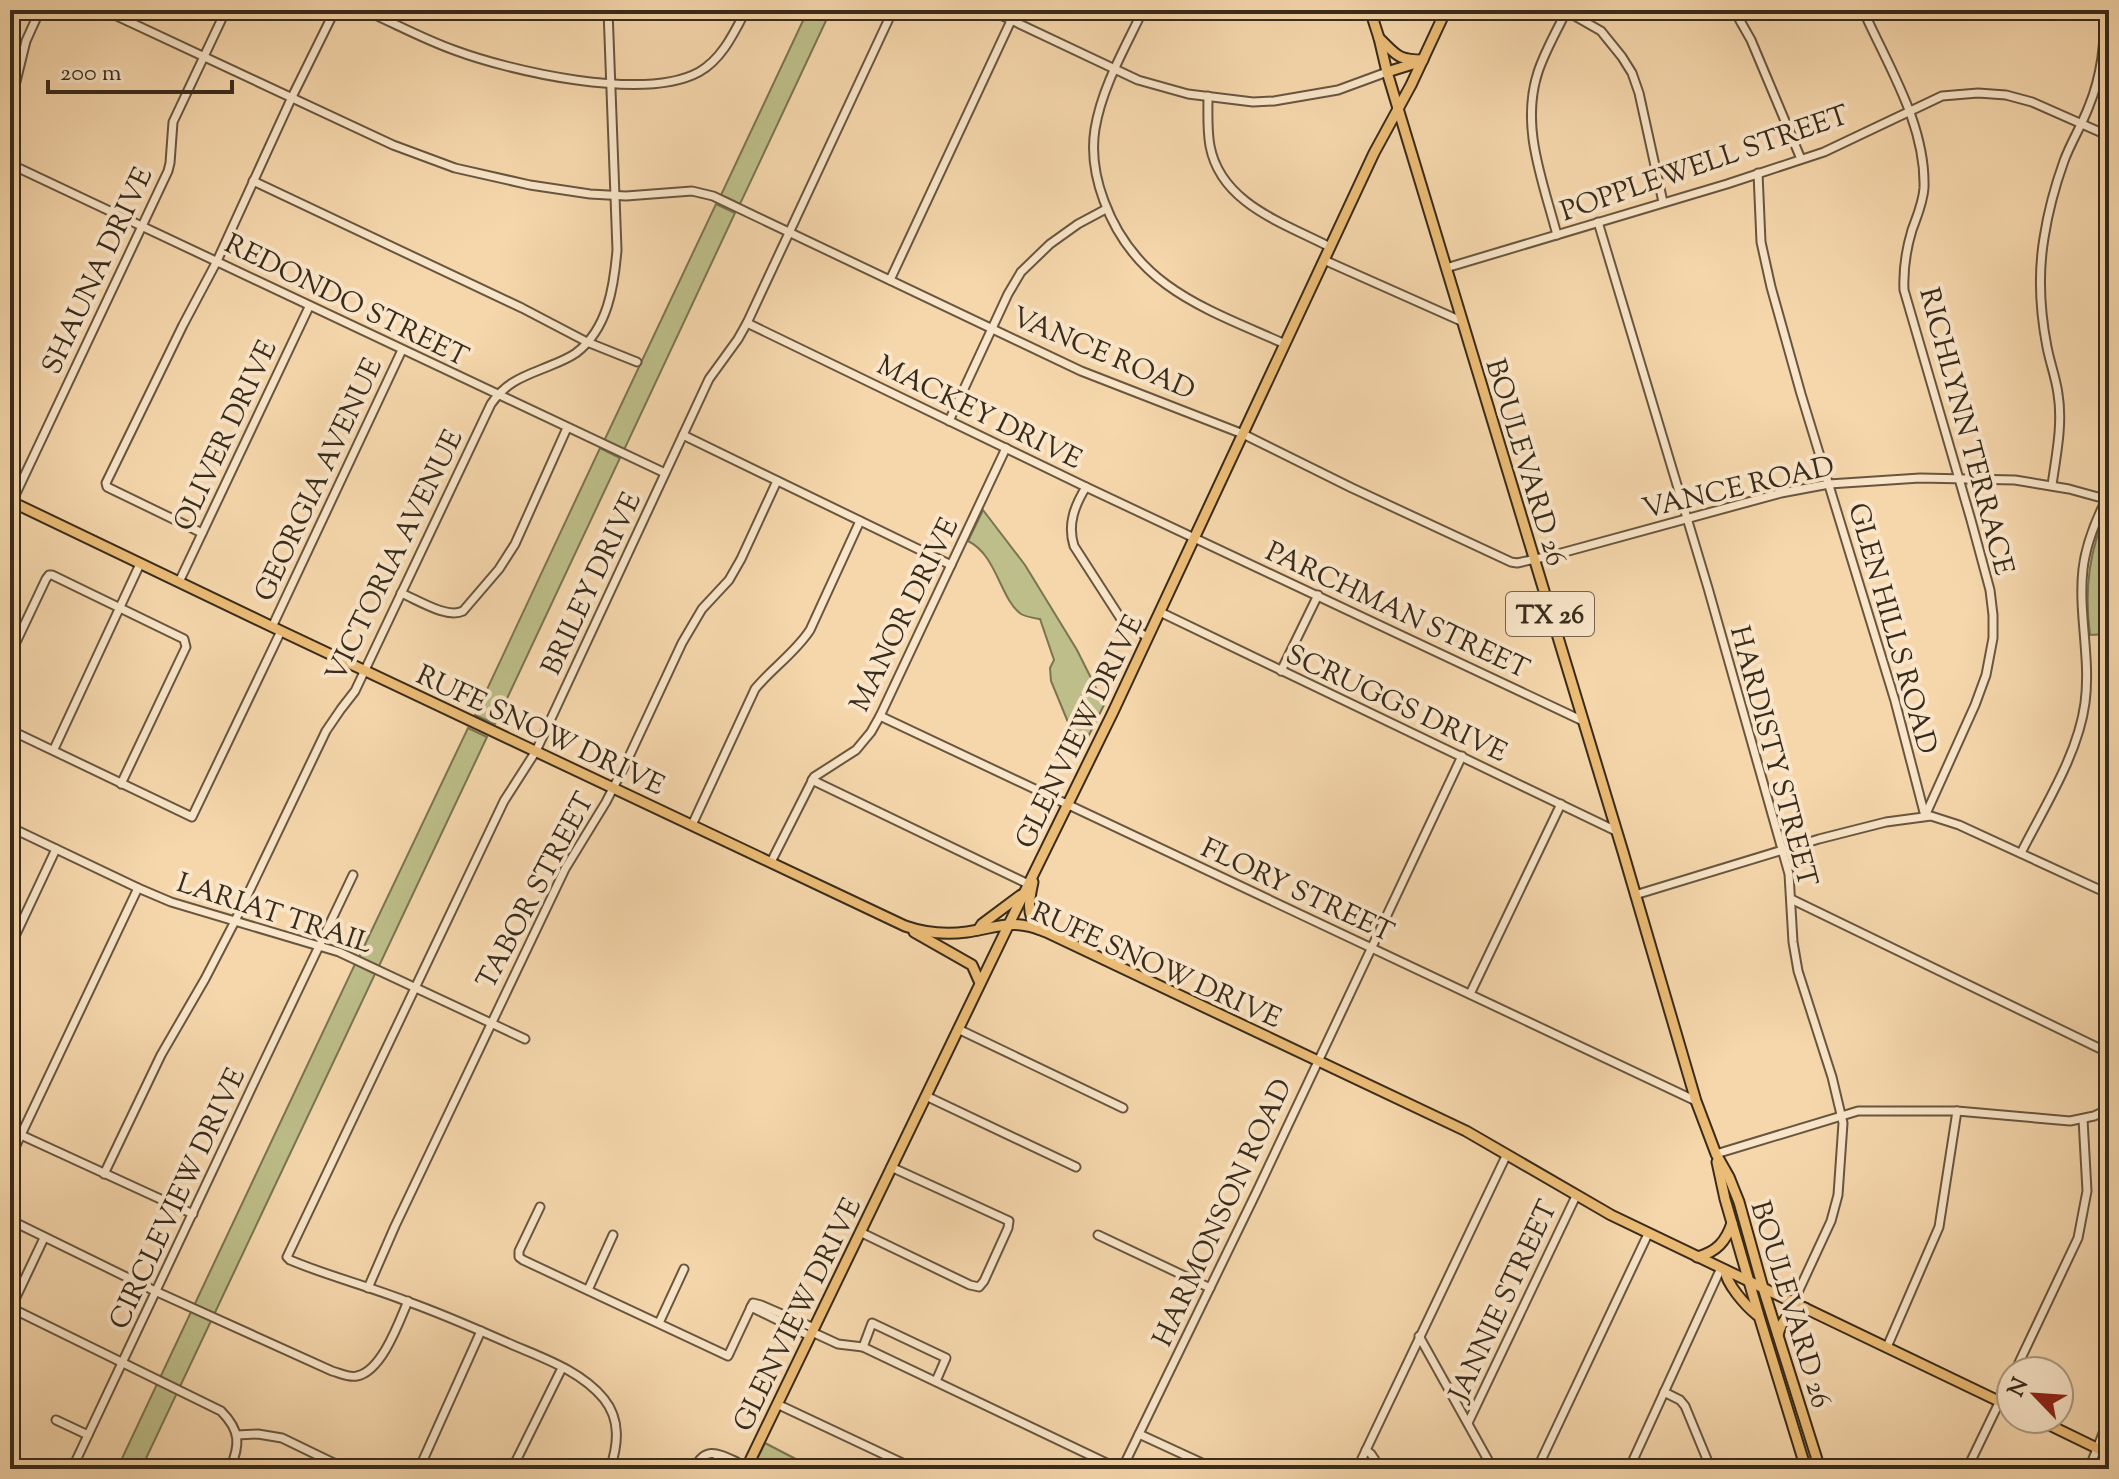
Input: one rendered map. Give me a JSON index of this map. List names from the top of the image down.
{
  "streets": {
    "main road": [
      "BOULEVARD 26",
      "TX 26",
      "RUFE SNOW DRIVE",
      "GLENVIEW DRIVE"
    ],
    "street": [
      "POPPLEWELL STREET",
      "SHAUNA DRIVE",
      "REDONDO STREET",
      "VANCE ROAD",
      "MACKEY DRIVE",
      "RICHLYNN TERRACE",
      "OLIVER DRIVE",
      "GEORGIA AVENUE",
      "VICTORIA AVENUE",
      "BRILEY DRIVE",
      "PARCHMAN STREET",
      "MANOR DRIVE",
      "GLEN HILLS ROAD",
      "SCRUGGS DRIVE",
      "HARDISTY STREET",
      "FLORY STREET",
      "TABOR STREET",
      "LARIAT TRAIL",
      "CIRCLEVIEW DRIVE",
      "HARMONSON ROAD",
      "JANNIE STREET"
    ]
  },
  "crossings": [
    ["POPPLEWELL STREET", "RICHLYNN TERRACE"],
    ["POPPLEWELL STREET", "BOULEVARD 26"],
    ["POPPLEWELL STREET", "GLEN HILLS ROAD"],
    ["POPPLEWELL STREET", "HARDISTY STREET"],
    ["SHAUNA DRIVE", "REDONDO STREET"],
    ["SHAUNA DRIVE", "VANCE ROAD"],
    ["SHAUNA DRIVE", "RUFE SNOW DRIVE"],
    ["REDONDO STREET", "OLIVER DRIVE"],
    ["REDONDO STREET", "GEORGIA AVENUE"],
    ["REDONDO STREET", "VICTORIA AVENUE"],
    ["REDONDO STREET", "BRILEY DRIVE"],
    ["VANCE ROAD", "RICHLYNN TERRACE"],
    ["VANCE ROAD", "BOULEVARD 26"],
    ["VANCE ROAD", "VICTORIA AVENUE"],
    ["VANCE ROAD", "BRILEY DRIVE"],
    ["VANCE ROAD", "GLEN HILLS ROAD"],
    ["VANCE ROAD", "GLENVIEW DRIVE"],
    ["VANCE ROAD", "HARDISTY STREET"],
    ["MACKEY DRIVE", "BRILEY DRIVE"],
    ["MACKEY DRIVE", "PARCHMAN STREET"],
    ["MACKEY DRIVE", "MANOR DRIVE"],
    ["MACKEY DRIVE", "GLENVIEW DRIVE"],
    ["RICHLYNN TERRACE", "GLEN HILLS ROAD"],
    ["OLIVER DRIVE", "RUFE SNOW DRIVE"],
    ["BOULEVARD 26", "PARCHMAN STREET"],
    ["BOULEVARD 26", "SCRUGGS DRIVE"],
    ["BOULEVARD 26", "RUFE SNOW DRIVE"],
    ["BOULEVARD 26", "GLENVIEW DRIVE"],
    ["BOULEVARD 26", "FLORY STREET"],
    ["GEORGIA AVENUE", "RUFE SNOW DRIVE"],
    ["VICTORIA AVENUE", "RUFE SNOW DRIVE"],
    ["VICTORIA AVENUE", "LARIAT TRAIL"],
    ["BRILEY DRIVE", "RUFE SNOW DRIVE"],
    ["BRILEY DRIVE", "TABOR STREET"],
    ["BRILEY DRIVE", "LARIAT TRAIL"],
    ["PARCHMAN STREET", "GLENVIEW DRIVE"],
    ["MANOR DRIVE", "RUFE SNOW DRIVE"],
    ["MANOR DRIVE", "FLORY STREET"],
    ["SCRUGGS DRIVE", "GLENVIEW DRIVE"],
    ["SCRUGGS DRIVE", "HARMONSON ROAD"],
    ["RUFE SNOW DRIVE", "GLENVIEW DRIVE"],
    ["RUFE SNOW DRIVE", "HARDISTY STREET"],
    ["RUFE SNOW DRIVE", "TABOR STREET"],
    ["RUFE SNOW DRIVE", "HARMONSON ROAD"],
    ["RUFE SNOW DRIVE", "JANNIE STREET"],
    ["GLENVIEW DRIVE", "FLORY STREET"],
    ["FLORY STREET", "HARMONSON ROAD"],
    ["TABOR STREET", "LARIAT TRAIL"],
    ["LARIAT TRAIL", "CIRCLEVIEW DRIVE"]
  ],
  "scale_bar": "200 m",
  "north": "top left"
}
